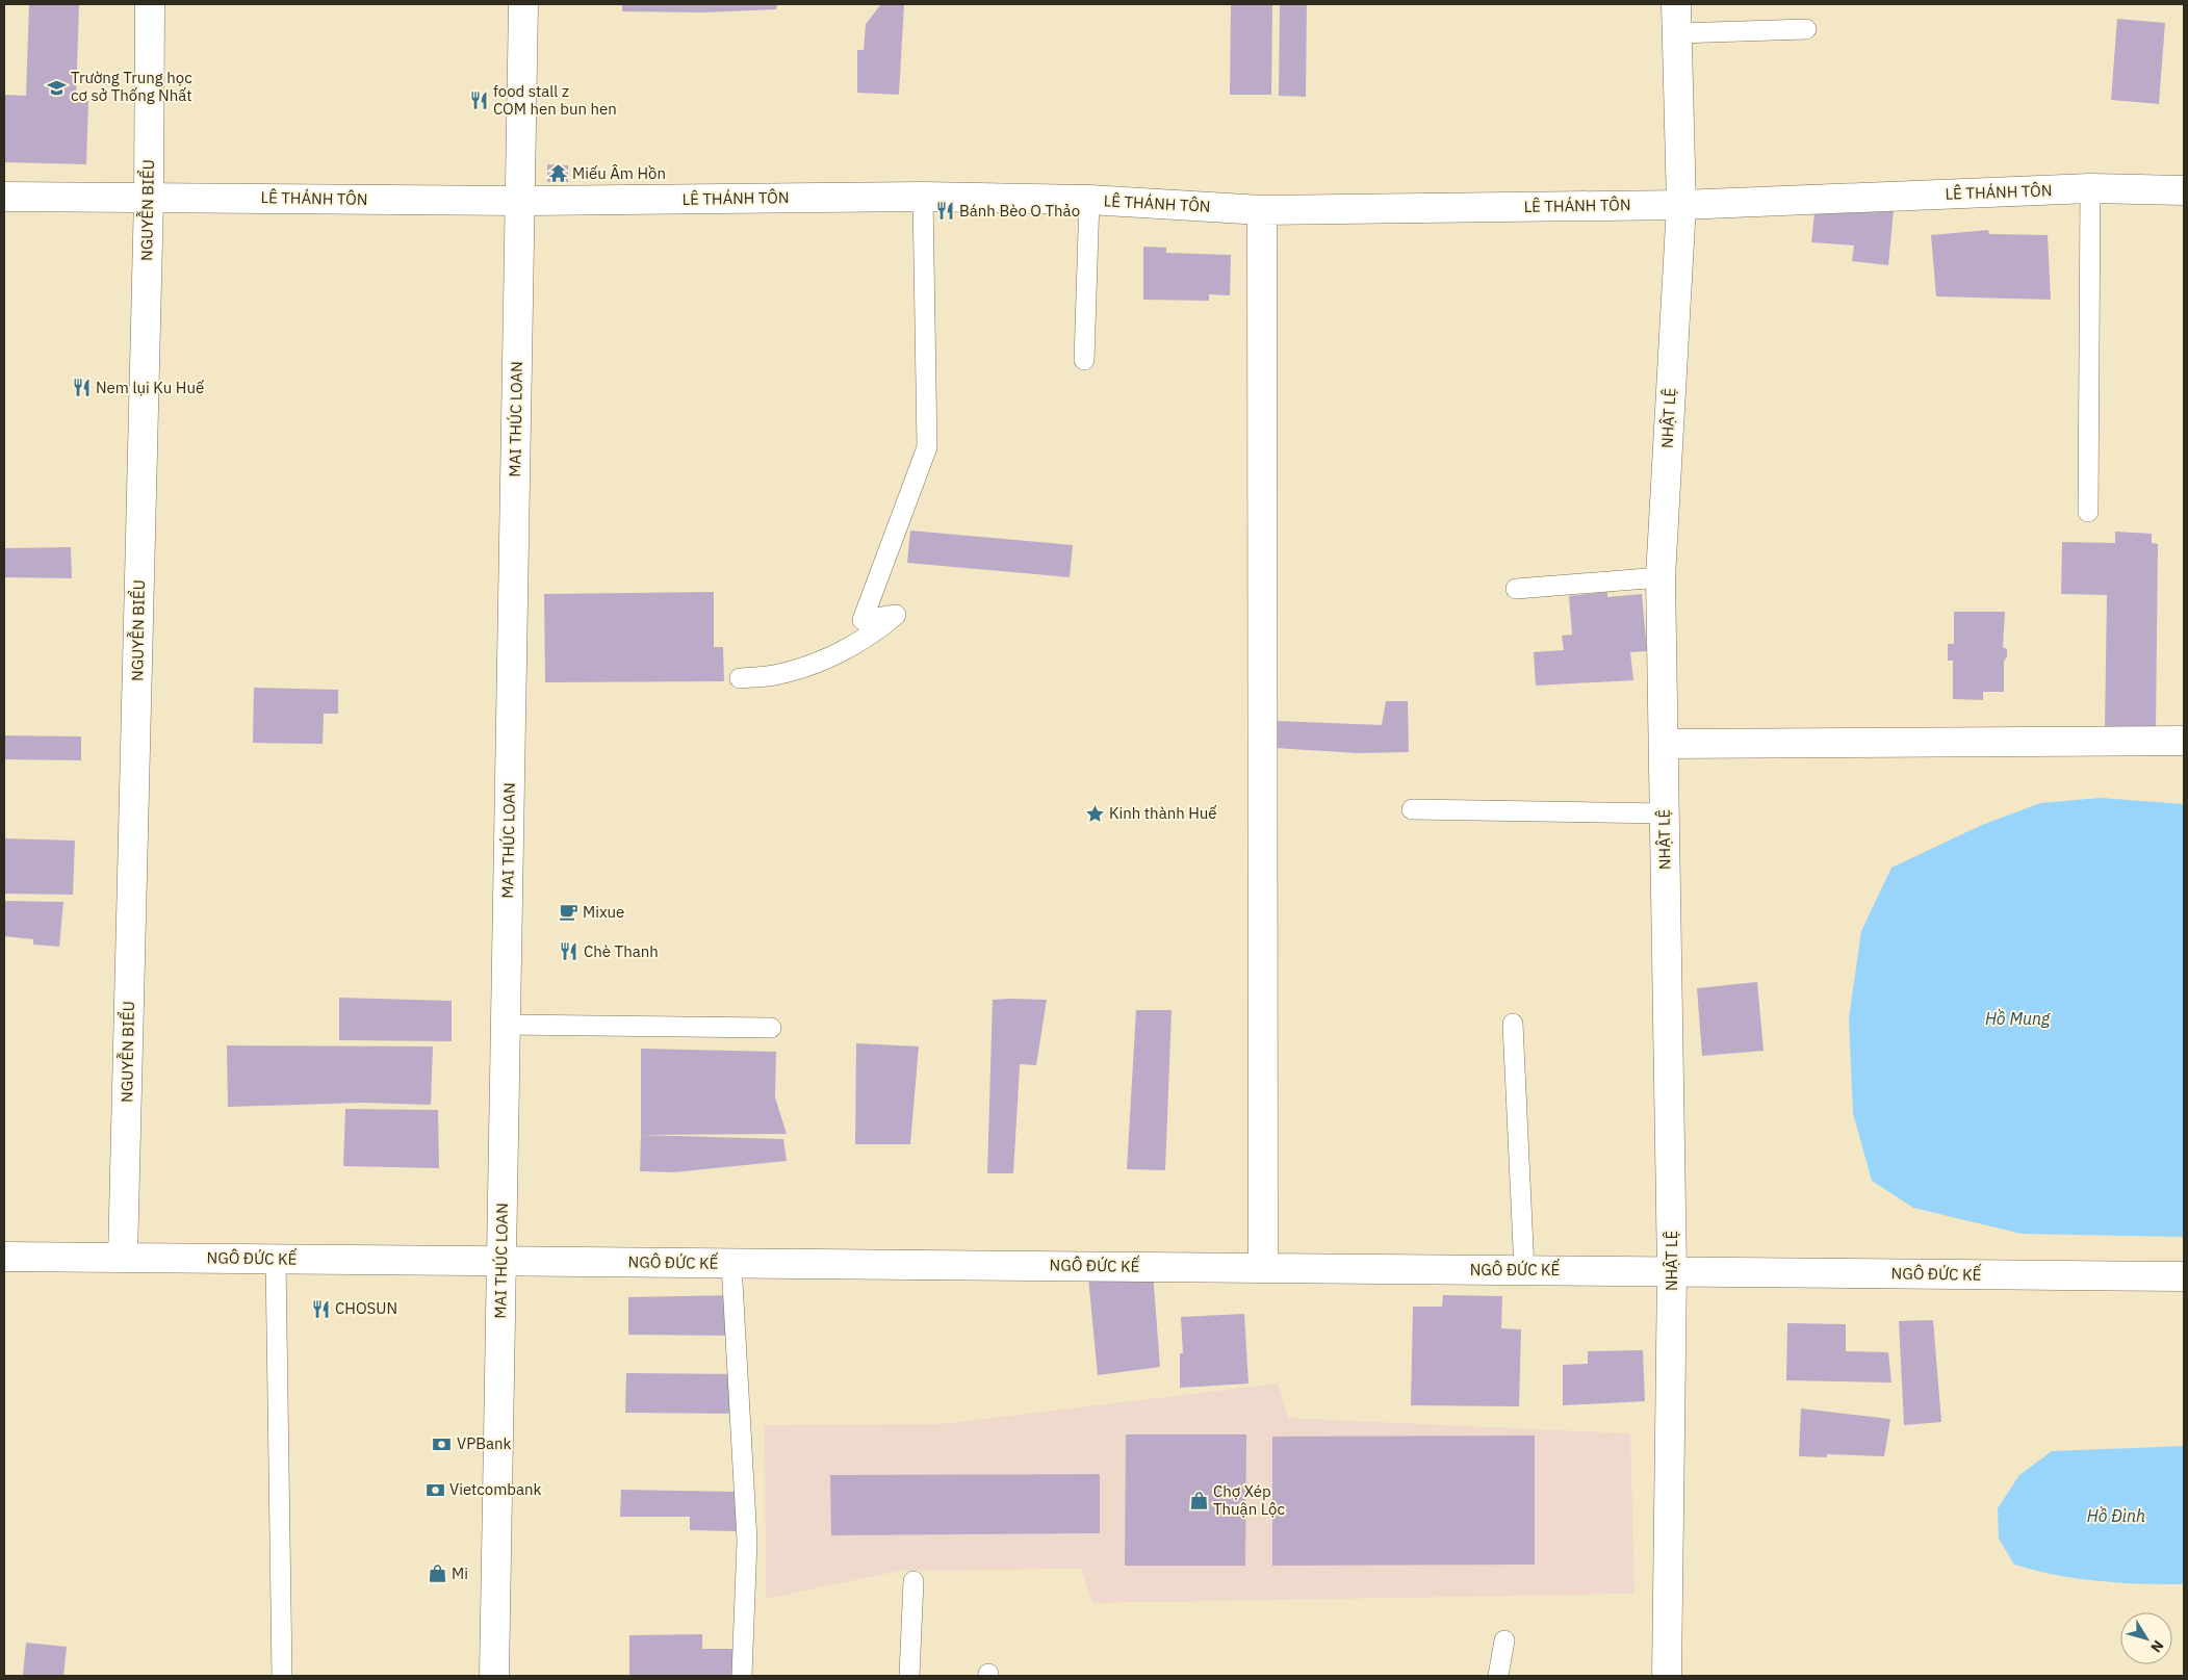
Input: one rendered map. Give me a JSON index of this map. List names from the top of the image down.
{
  "streets": {
    "street": [
      "LÊ THÁNH TÔN",
      "NGUYỄN BIỂU",
      "NHẬT LỆ",
      "MAI THÚC LOAN",
      "NGÔ ĐỨC KẾ"
    ]
  },
  "crossings": [
    ["LÊ THÁNH TÔN", "NGUYỄN BIỂU"],
    ["LÊ THÁNH TÔN", "NHẬT LỆ"],
    ["LÊ THÁNH TÔN", "MAI THÚC LOAN"],
    ["NGUYỄN BIỂU", "NGÔ ĐỨC KẾ"],
    ["NHẬT LỆ", "NGÔ ĐỨC KẾ"],
    ["MAI THÚC LOAN", "NGÔ ĐỨC KẾ"]
  ],
  "water": ["Hồ Mung", "Hồ Đình"],
  "places": {
    "school or university": ["Trường Trung học cơ sở Thống Nhất"],
    "restaurant": [
      "food stall z COM hen bun hen",
      "Bánh Bèo O Thảo",
      "Nem lụi Ku Huế",
      "Chè Thanh",
      "CHOSUN"
    ],
    "temple": ["Miếu Âm Hồn"],
    "place": ["Kinh thành Huế"],
    "cafe": ["Mixue"],
    "bank": ["VPBank", "Vietcombank"],
    "shop": ["Chợ Xép Thuận Lộc", "Mi"]
  },
  "north": "bottom right"
}
